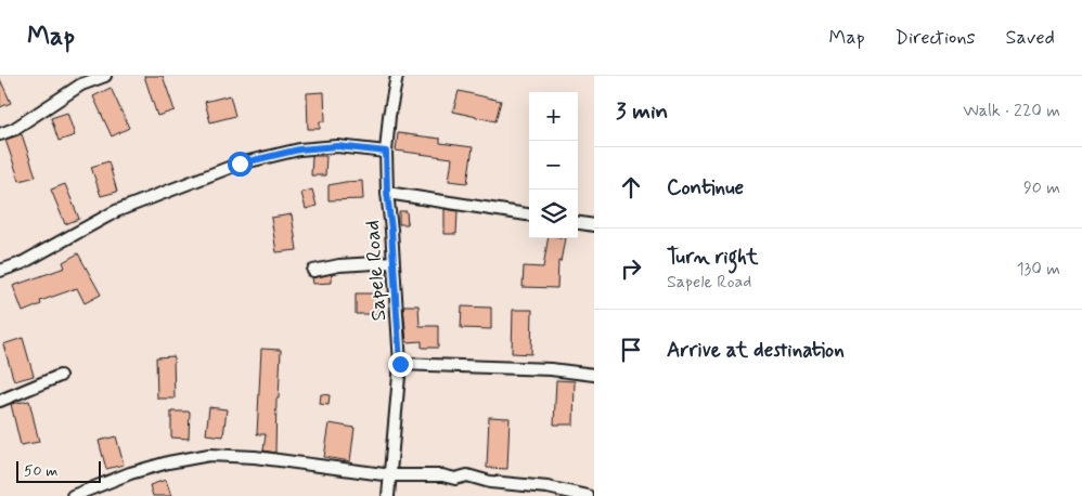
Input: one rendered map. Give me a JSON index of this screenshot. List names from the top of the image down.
{
  "streets": {
    "street": ["Sapele Road"]
  },
  "scale_bar": "50 m",
  "page": {
    "header": "Map",
    "nav": ["Map", "Directions", "Saved"],
    "heading": ["3 min", "Walk · 220 m"],
    "map_buttons": ["+", "−"],
    "list": [
      ["Continue", "90 m"],
      ["Turn right", "Sapele Road", "130 m"],
      "Arrive at destination"
    ],
    "scale": "50 m"
  }
}
